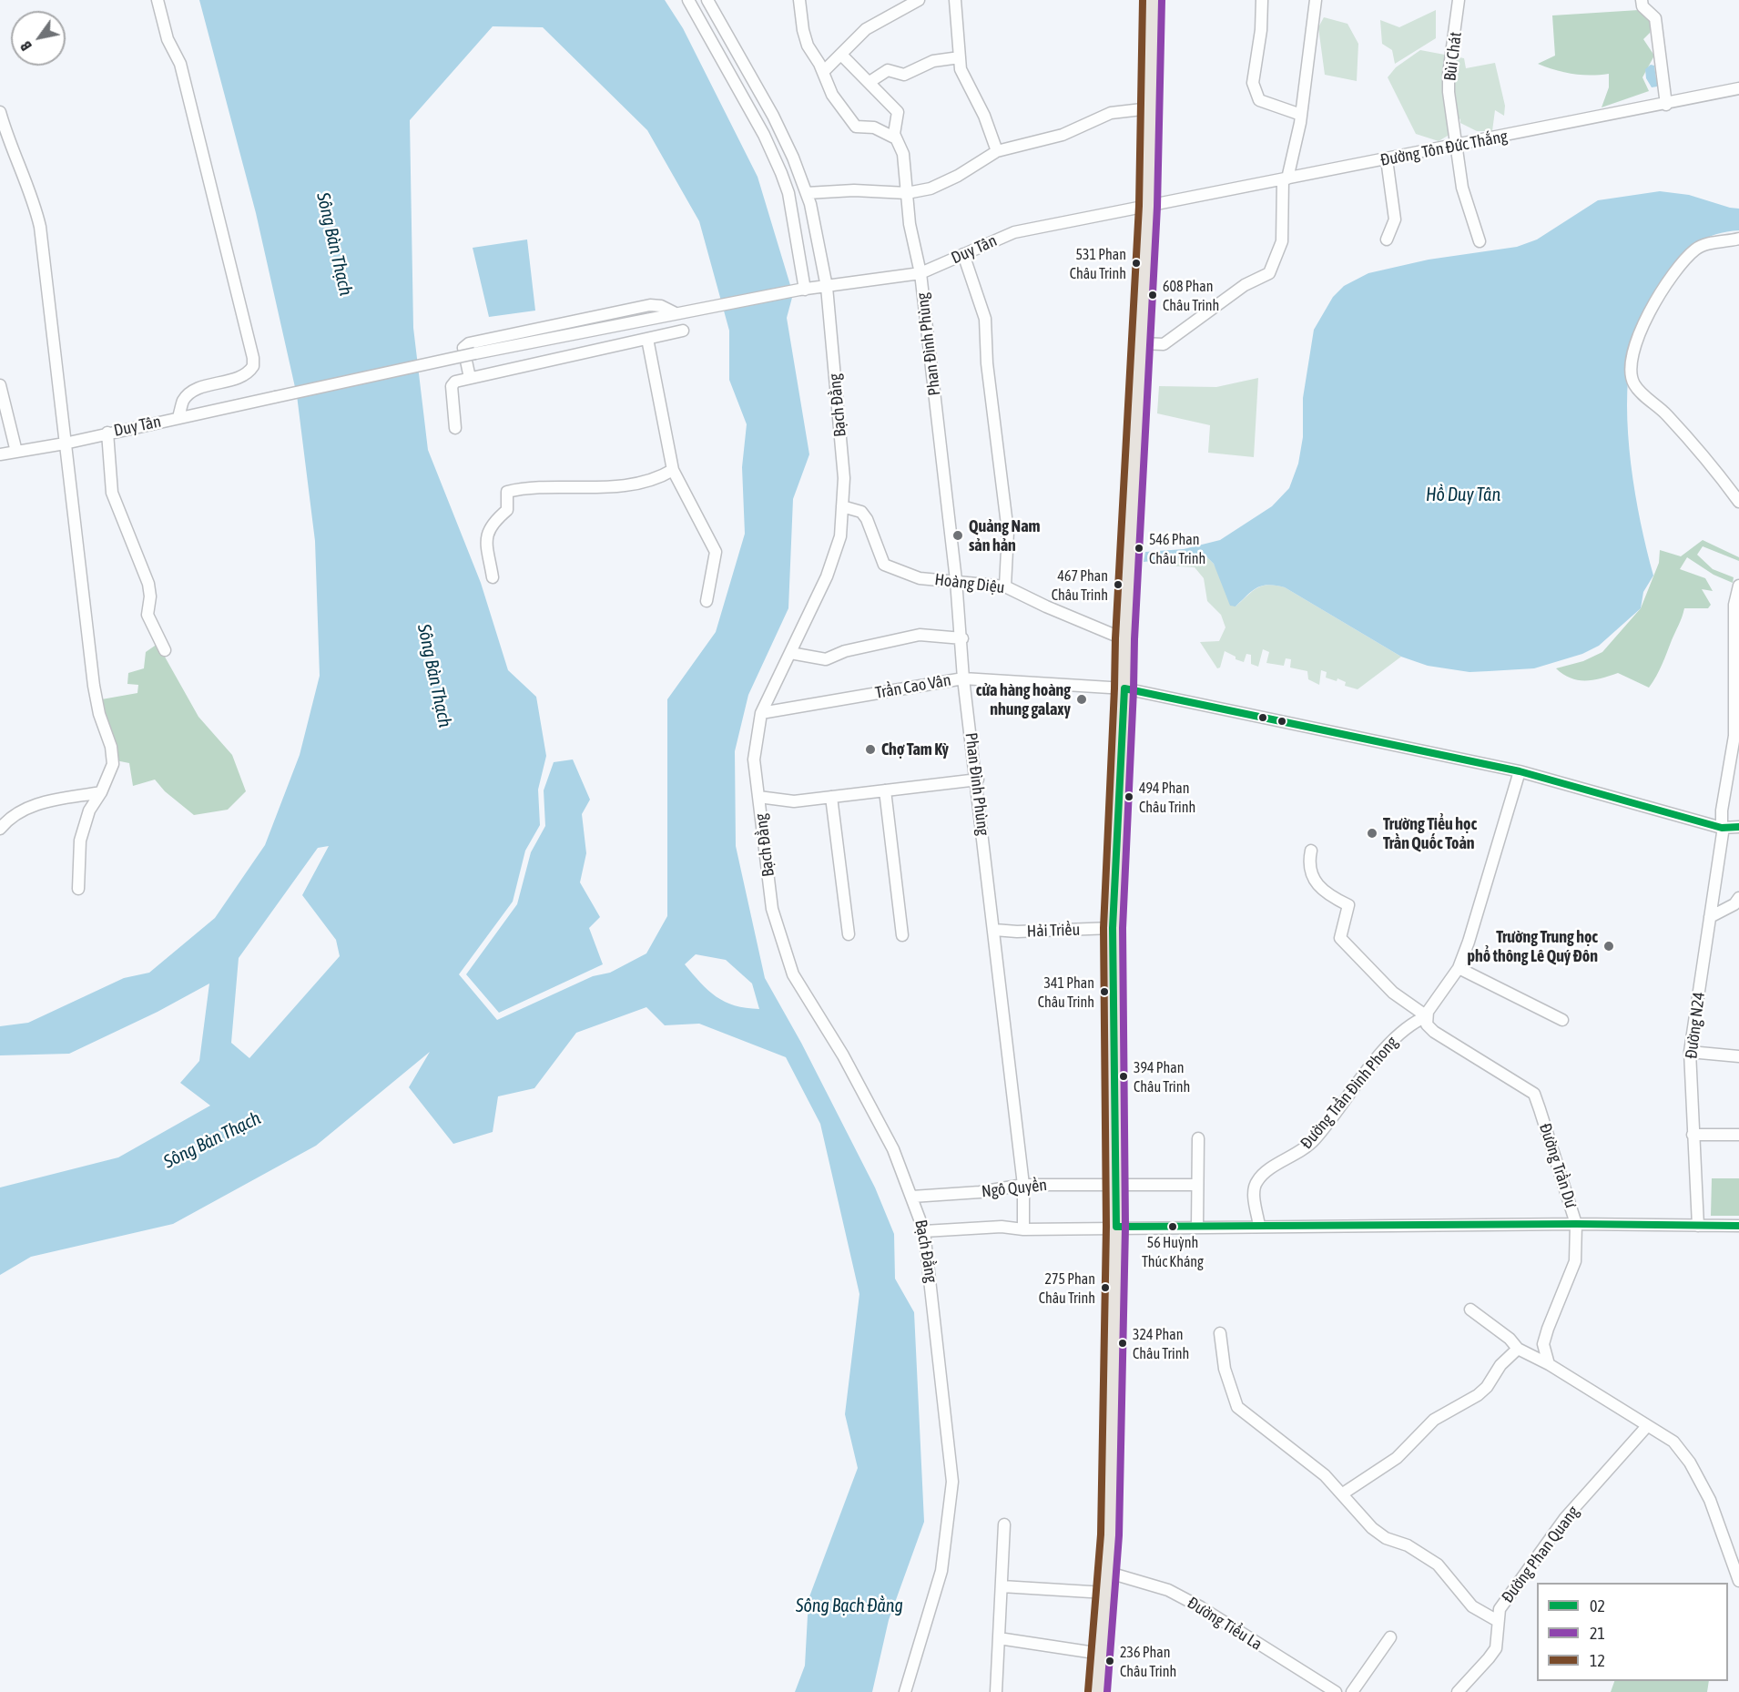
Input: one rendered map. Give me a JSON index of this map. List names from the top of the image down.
{
  "streets": {
    "street": [
      "Bùi Chát",
      "Đường Tôn Đức Thắng",
      "Duy Tân",
      "Phan Đình Phùng",
      "Bạch Đằng",
      "Hoàng Diệu",
      "Trần Cao Vân",
      "Hải Triều",
      "Đường N24",
      "Đường Trần Đình Phong",
      "Đường Trần Dư",
      "Ngô Quyền",
      "Đường Phan Quang",
      "Đường Tiểu La"
    ]
  },
  "crossings": [
    ["Bùi Chát", "Đường Tôn Đức Thắng"],
    ["Đường Tôn Đức Thắng", "Duy Tân"],
    ["Duy Tân", "Phan Đình Phùng"],
    ["Duy Tân", "Bạch Đằng"],
    ["Phan Đình Phùng", "Hoàng Diệu"],
    ["Phan Đình Phùng", "Trần Cao Vân"],
    ["Phan Đình Phùng", "Hải Triều"],
    ["Phan Đình Phùng", "Ngô Quyền"],
    ["Bạch Đằng", "Hoàng Diệu"],
    ["Bạch Đằng", "Trần Cao Vân"],
    ["Bạch Đằng", "Ngô Quyền"],
    ["Trần Cao Vân", "Đường N24"],
    ["Đường Trần Đình Phong", "Đường Trần Dư"]
  ],
  "water": ["Sông Bàn Thạch", "Hồ Duy Tân", "Sông Bạch Đằng"],
  "places": [
    "531 Phan Châu Trinh",
    "608 Phan Châu Trinh",
    "Quảng Nam sản hản",
    "546 Phan Châu Trinh",
    "467 Phan Châu Trinh",
    "cửa hàng hoàng nhung galaxy",
    "Chợ Tam Kỳ",
    "494 Phan Châu Trinh",
    "Trường Tiểu học Trần Quốc Toản",
    "Trường Trung học phổ thông Lê Quý Đôn",
    "341 Phan Châu Trinh",
    "394 Phan Châu Trinh",
    "56 Huỳnh Thúc Kháng",
    "275 Phan Châu Trinh",
    "324 Phan Châu Trinh",
    "236 Phan Châu Trinh"
  ],
  "lines": ["transit line 21", "transit line 12", "transit line 02"],
  "legend": ["02", "21", "12"],
  "north": "bottom left"
}
